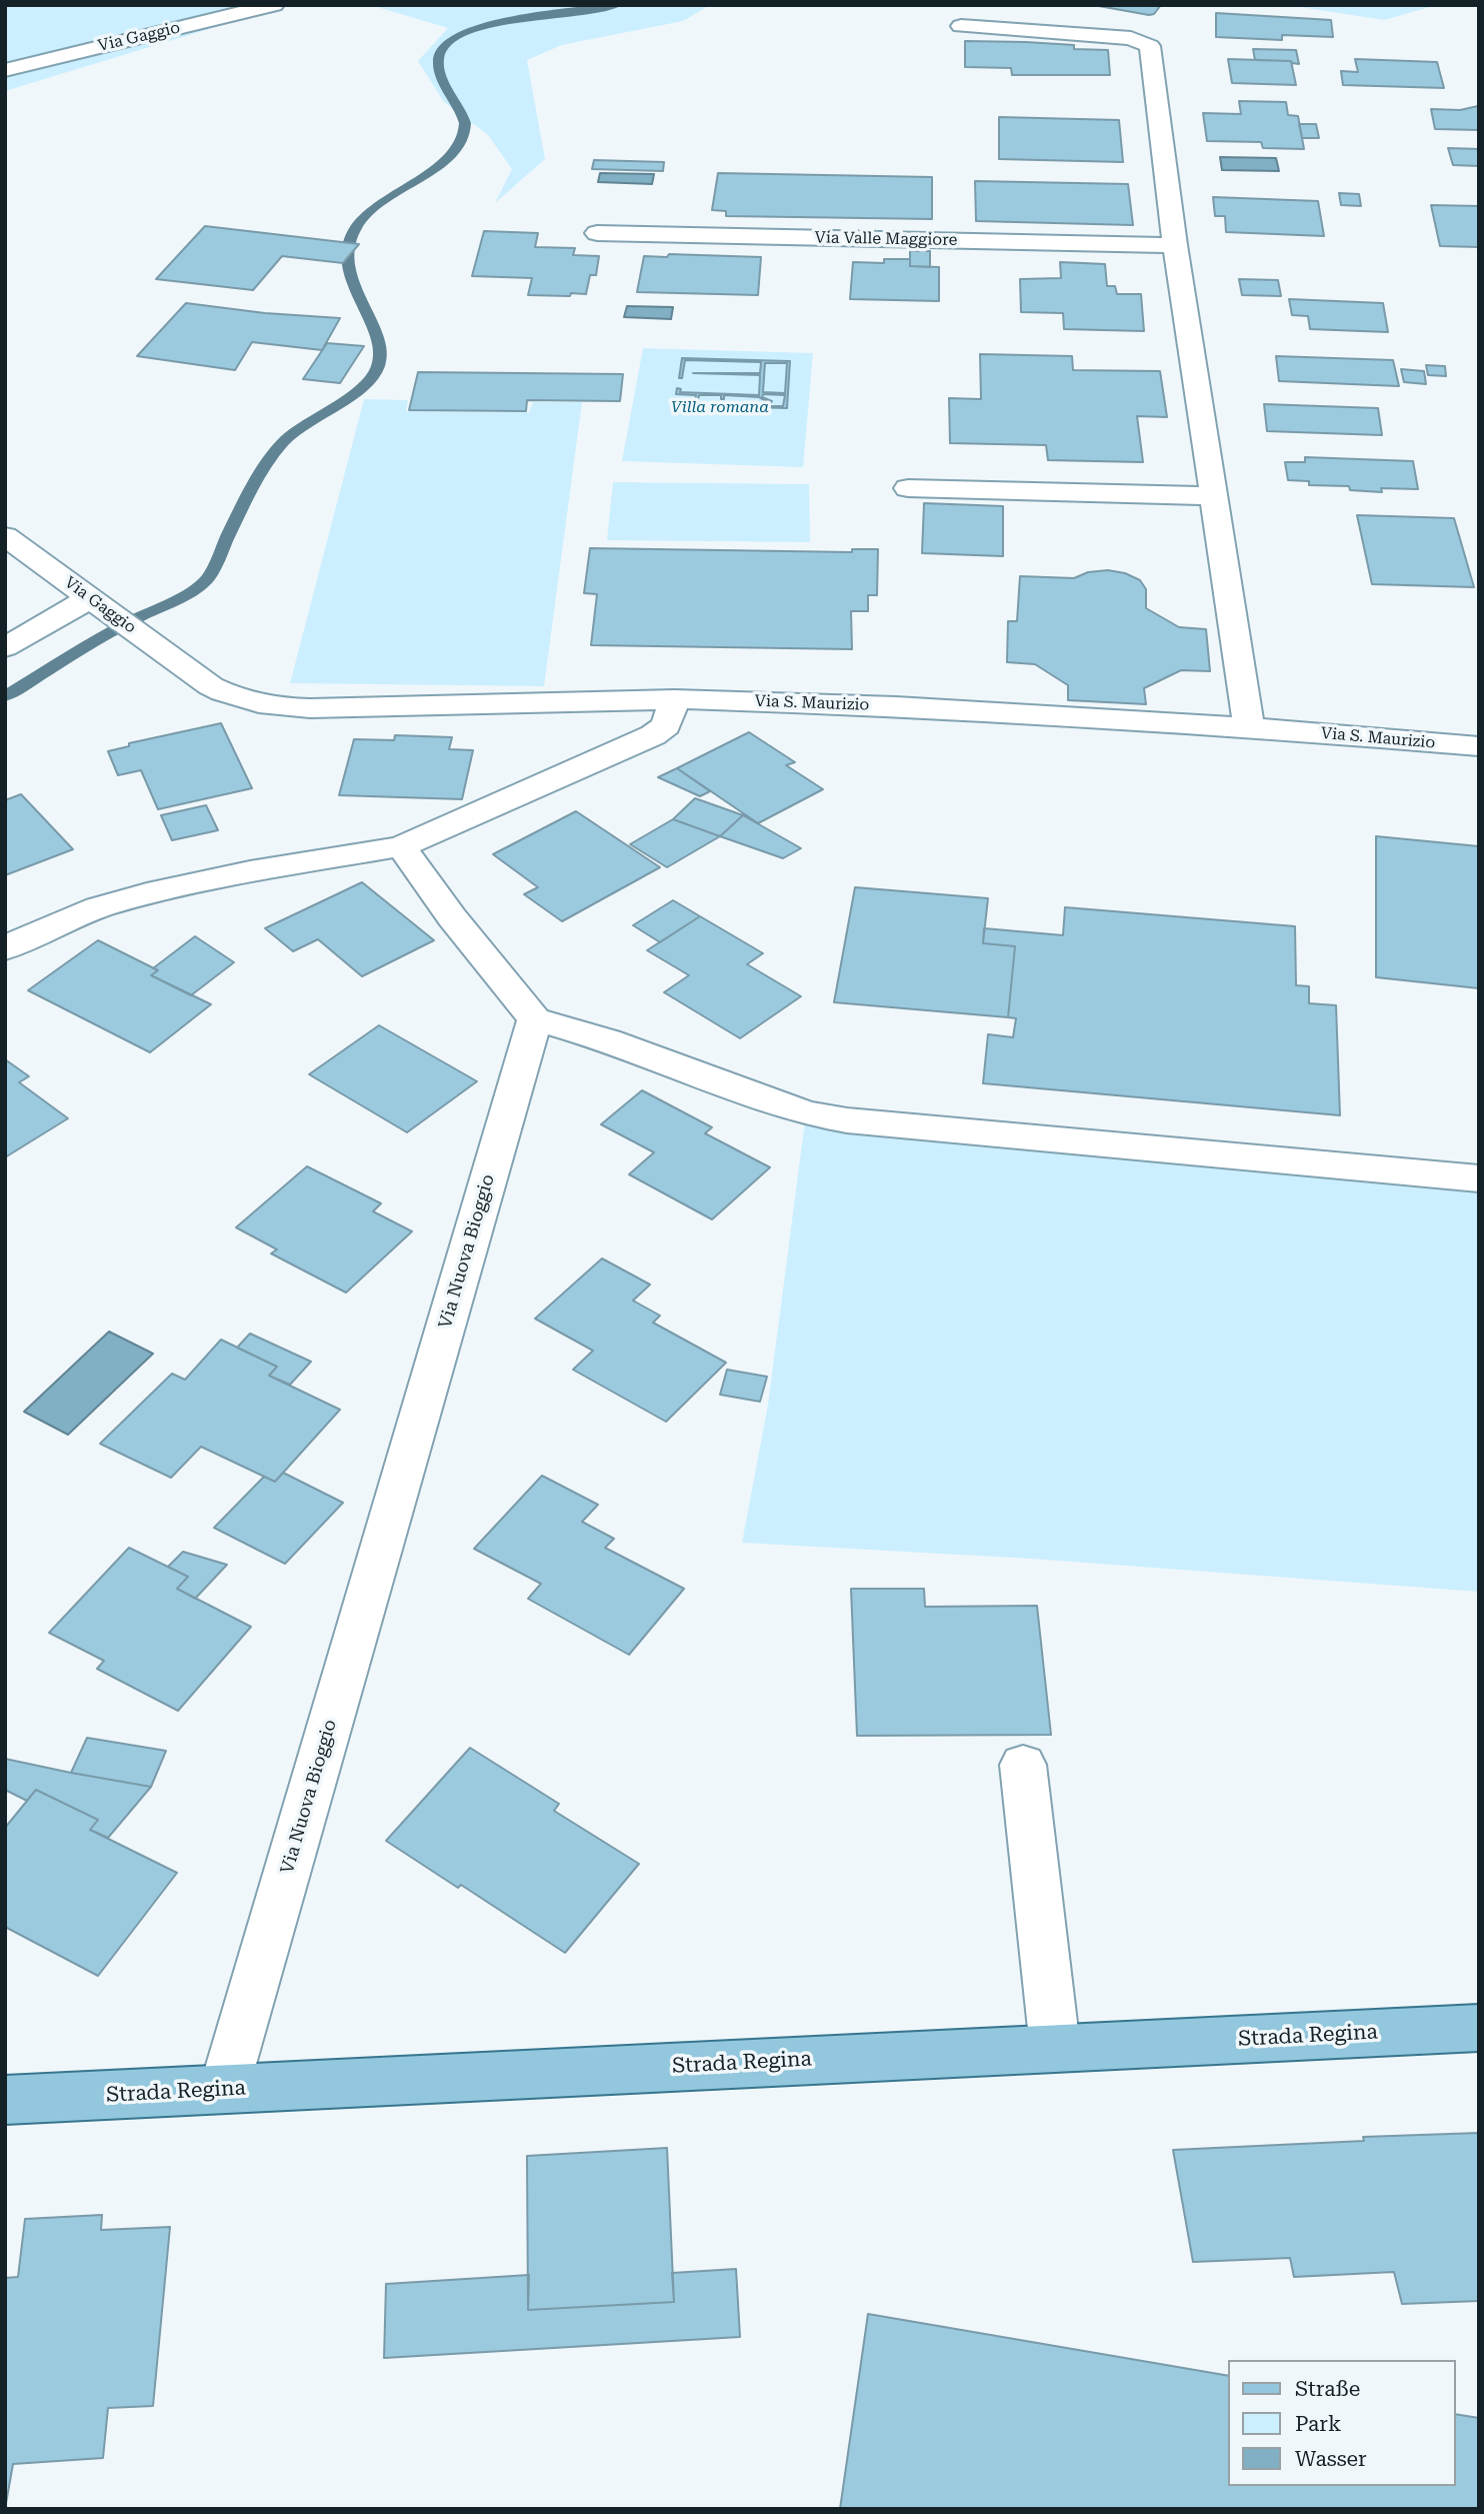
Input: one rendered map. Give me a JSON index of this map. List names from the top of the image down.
{
  "streets": {
    "main road": ["Strada Regina"],
    "street": [
      "Via Gaggio",
      "Via Valle Maggiore",
      "Via S. Maurizio",
      "Via Nuova Bioggio"
    ]
  },
  "crossings": [
    ["Via Gaggio", "Via S. Maurizio"],
    ["Via Nuova Bioggio", "Strada Regina"]
  ],
  "parks": ["Villa romana"],
  "legend": ["Straße", "Park", "Wasser"]
}
